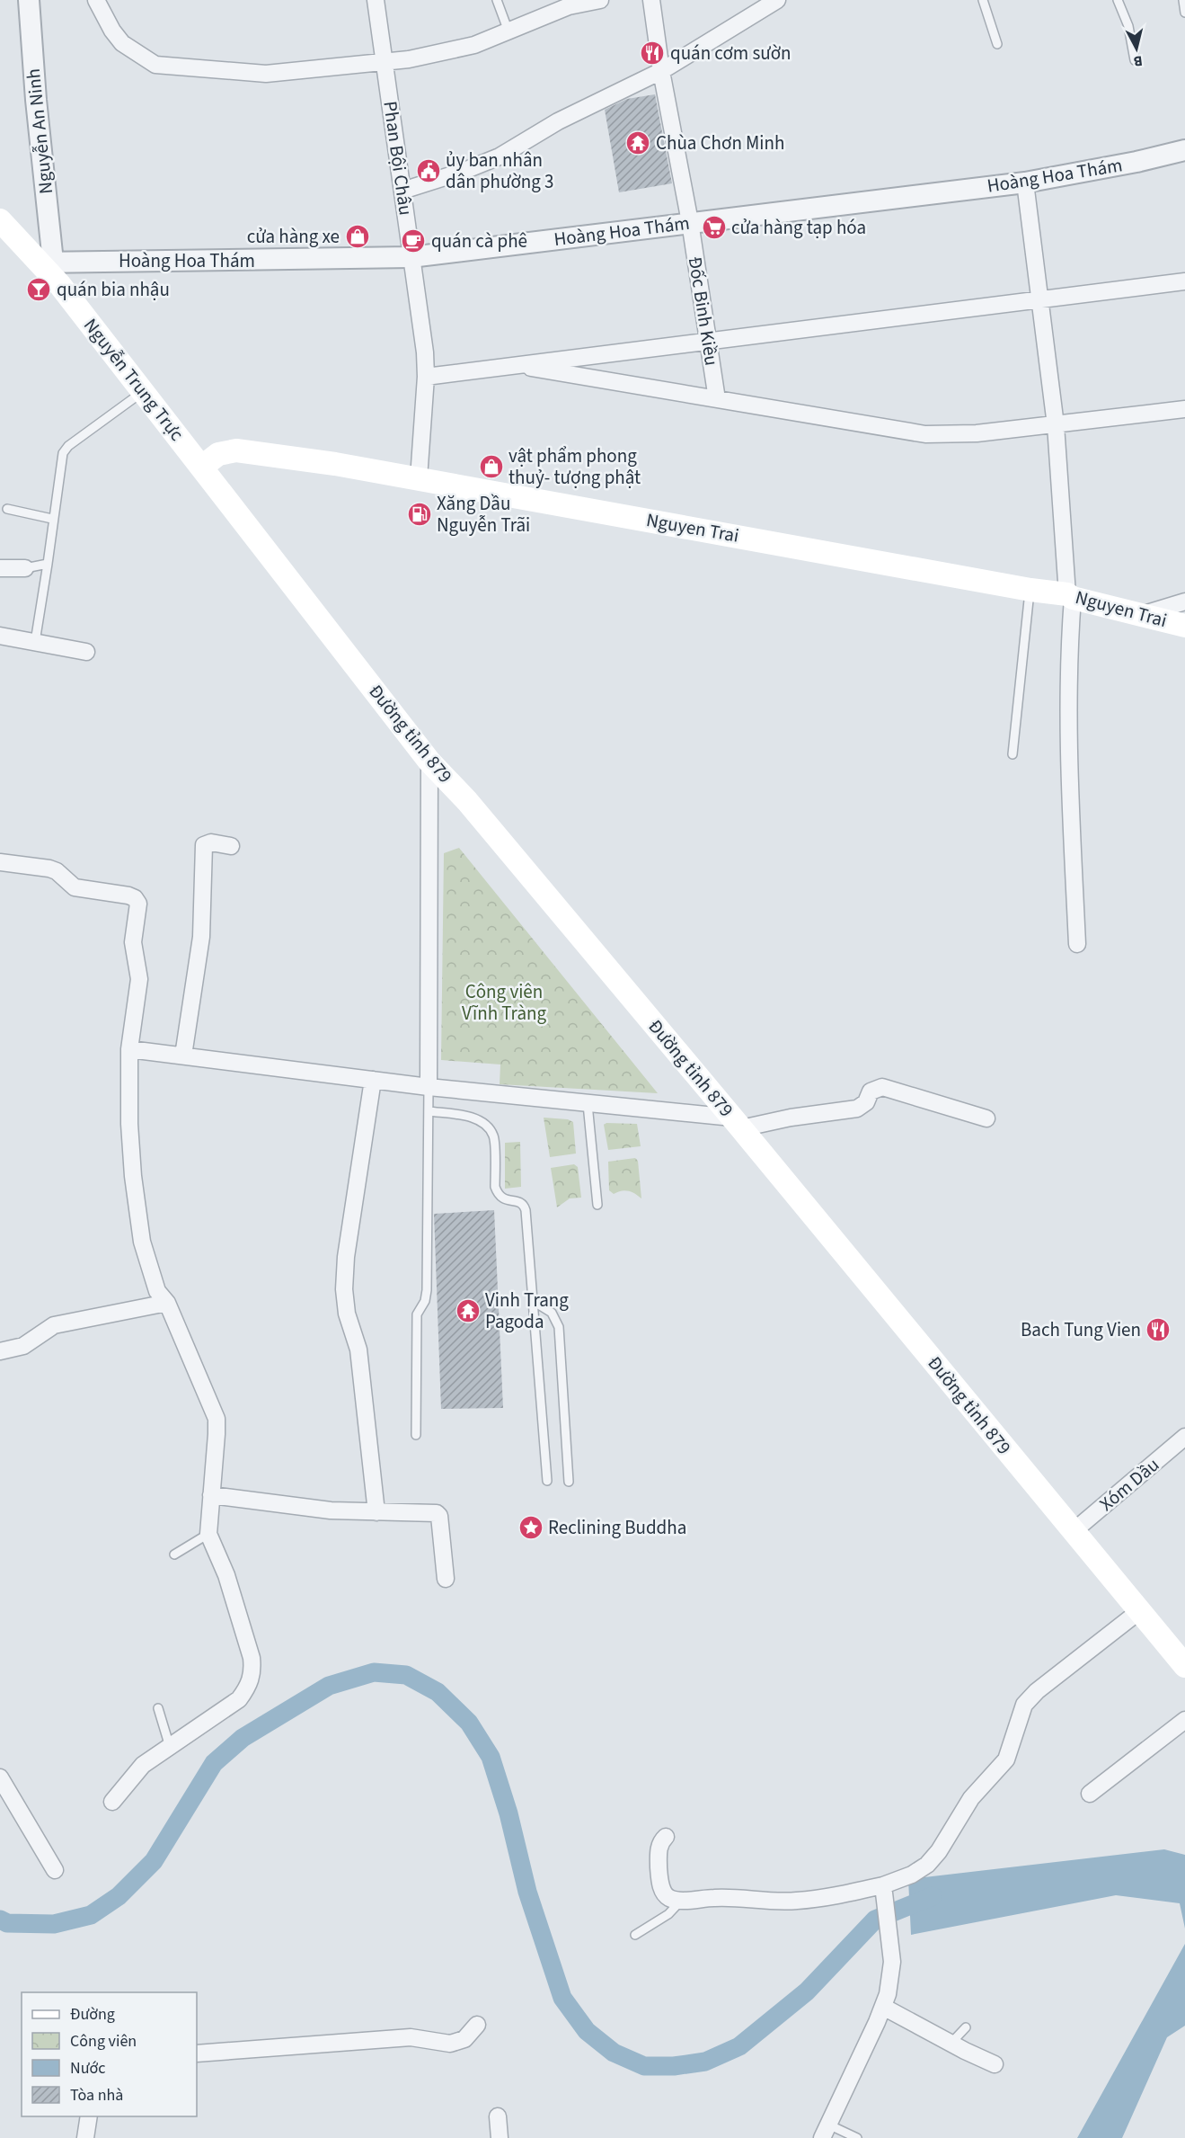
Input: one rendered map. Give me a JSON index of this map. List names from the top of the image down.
{
  "streets": {
    "main road": ["Nguyễn Trung Trực", "Nguyen Trai", "Đường tỉnh 879"],
    "street": [
      "Nguyễn An Ninh",
      "Phan Bội Châu",
      "Hoàng Hoa Thám",
      "Đốc Binh Kiều",
      "Xóm Dầu"
    ]
  },
  "crossings": [
    ["Nguyễn An Ninh", "Hoàng Hoa Thám"],
    ["Nguyễn An Ninh", "Nguyễn Trung Trực"],
    ["Phan Bội Châu", "Hoàng Hoa Thám"],
    ["Phan Bội Châu", "Nguyen Trai"],
    ["Hoàng Hoa Thám", "Đốc Binh Kiều"],
    ["Hoàng Hoa Thám", "Nguyễn Trung Trực"],
    ["Nguyễn Trung Trực", "Nguyen Trai"],
    ["Nguyễn Trung Trực", "Đường tỉnh 879"],
    ["Nguyen Trai", "Đường tỉnh 879"],
    ["Đường tỉnh 879", "Xóm Dầu"]
  ],
  "parks": ["Công viên Vĩnh Tràng"],
  "places": {
    "restaurant": ["quán cơm sườn", "Bach Tung Vien"],
    "temple": ["Chùa Chơn Minh", "Vinh Trang Pagoda"],
    "public building": ["ủy ban nhân dân phường 3"],
    "supermarket": ["cửa hàng tạp hóa"],
    "shop": ["cửa hàng xe", "vật phẩm phong thuỷ- tượng phật"],
    "cafe": ["quán cà phê"],
    "bar": ["quán bia nhậu"],
    "fuel station": ["Xăng Dầu Nguyễn Trãi"],
    "place": ["Reclining Buddha"]
  },
  "legend": [
    "Đường",
    "Công viên",
    "Nước",
    "Tòa nhà"
  ],
  "north": "bottom"
}
